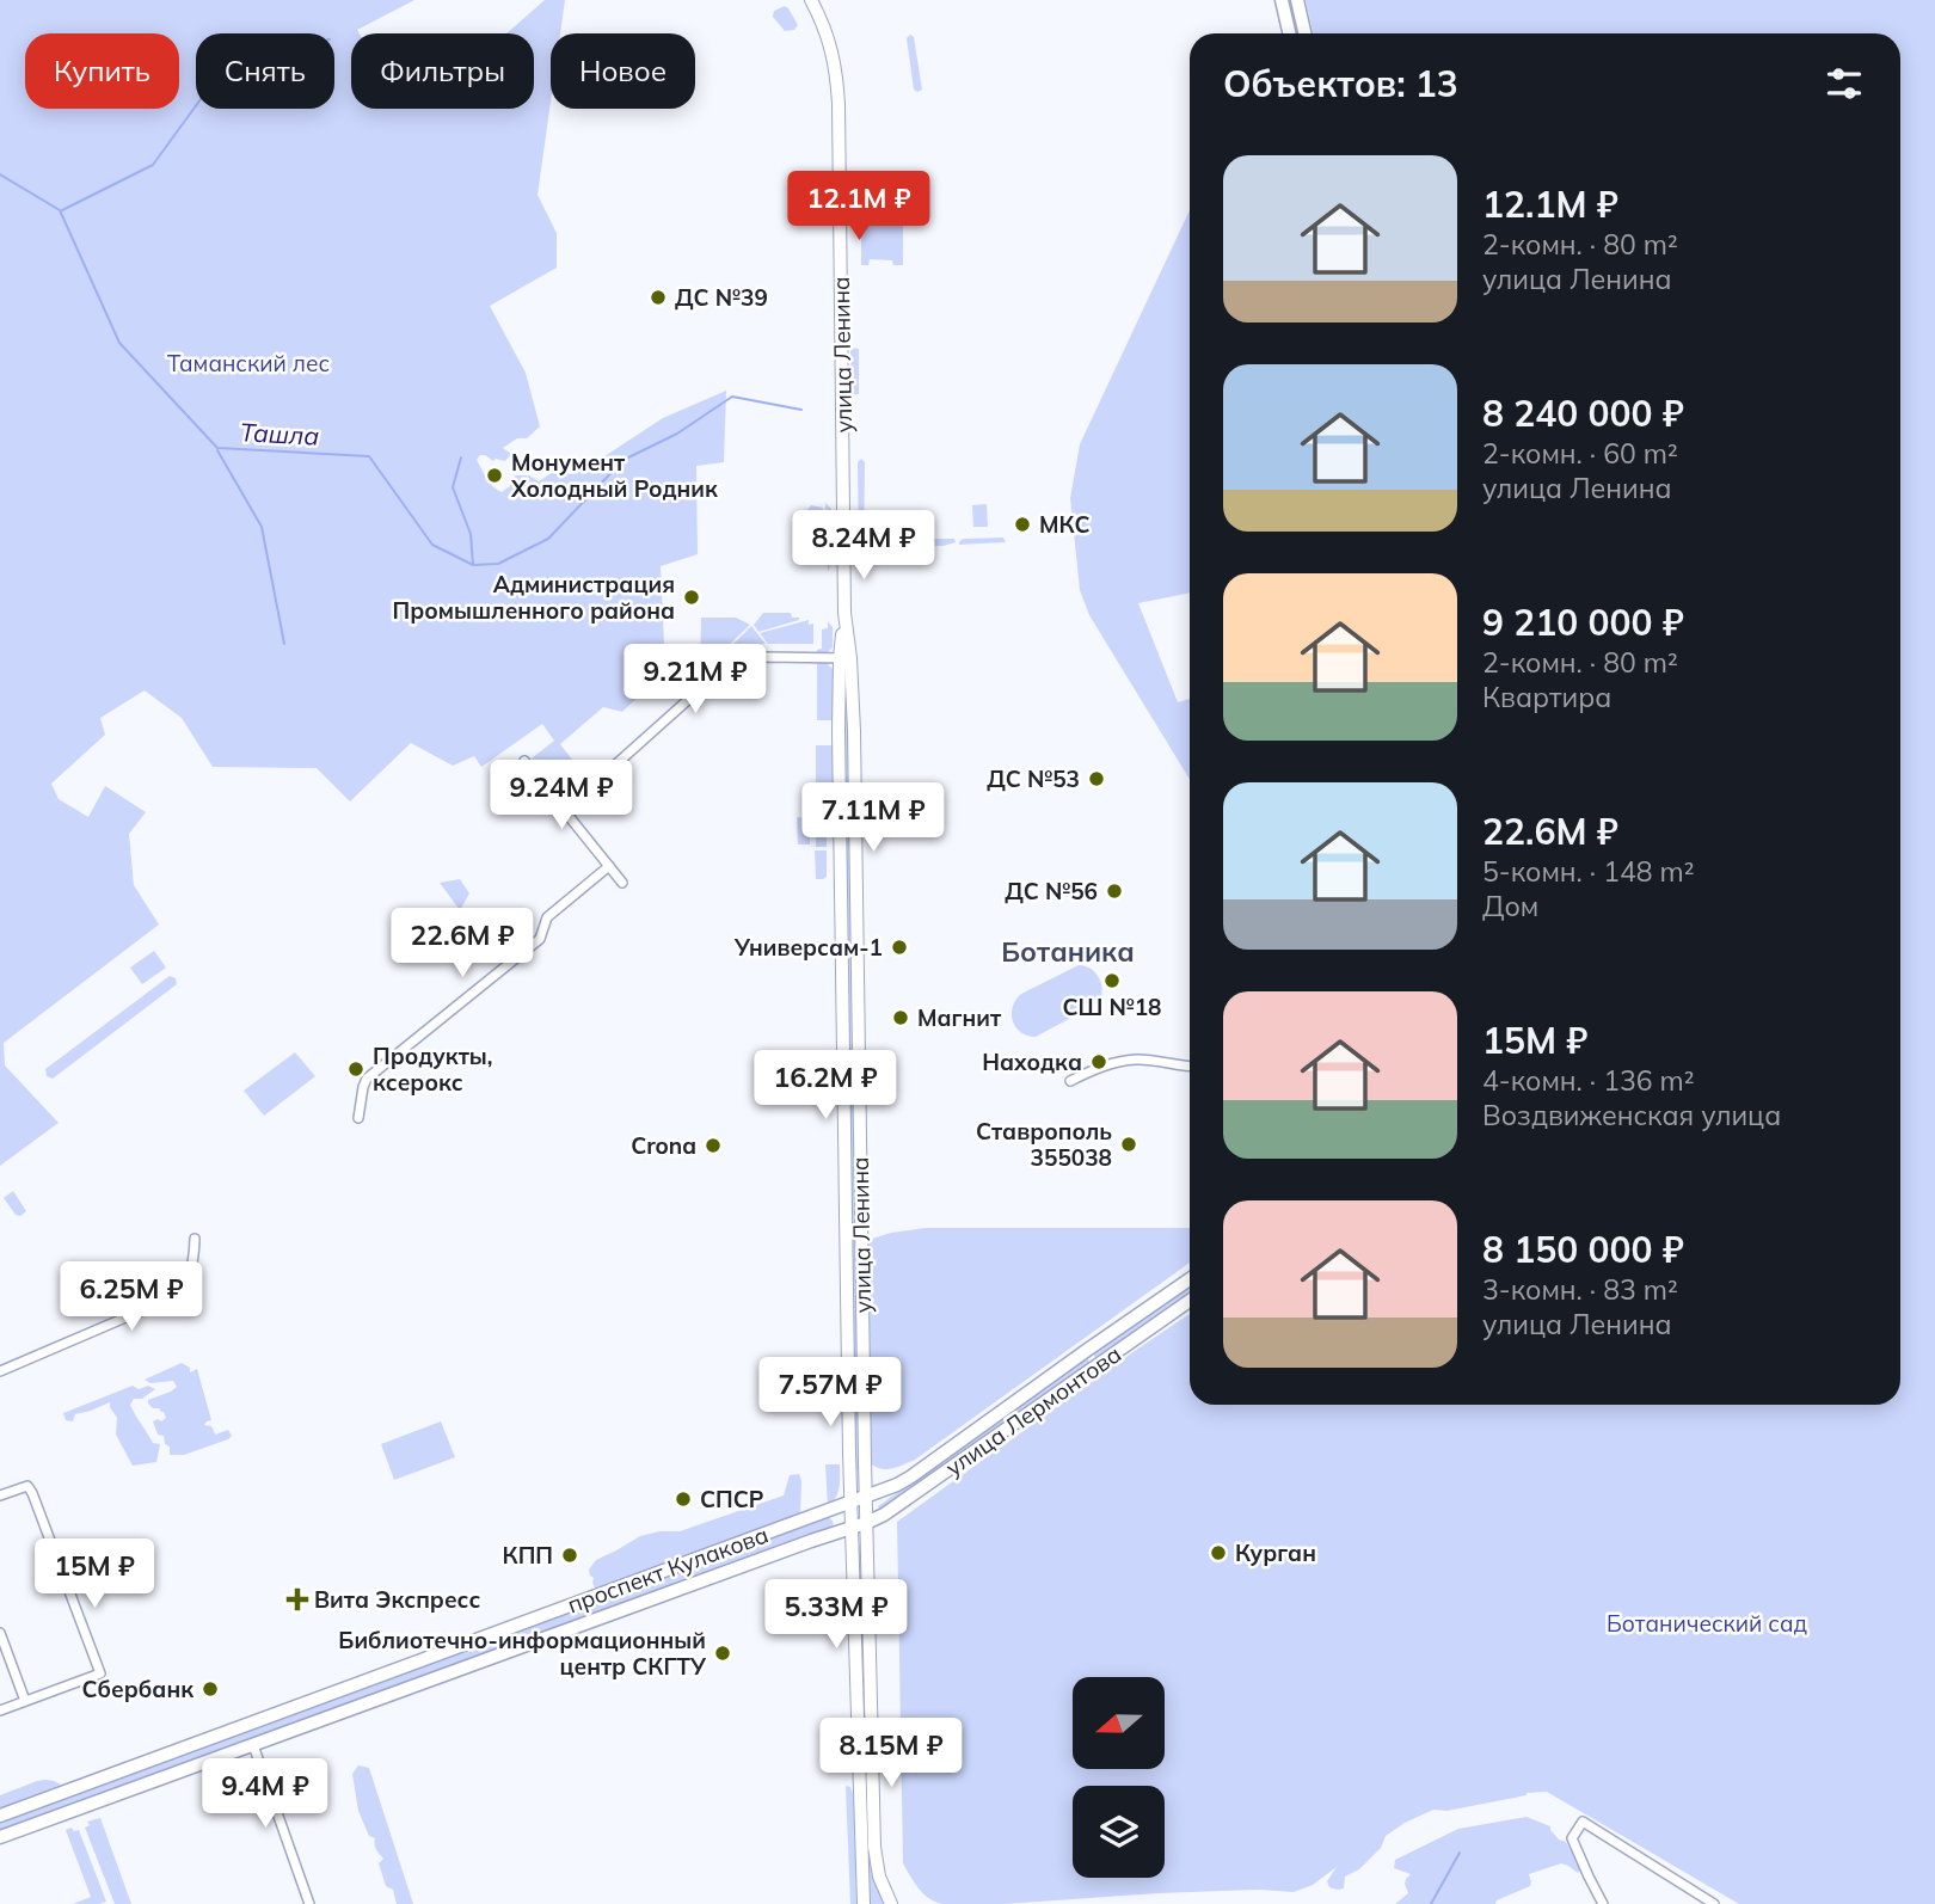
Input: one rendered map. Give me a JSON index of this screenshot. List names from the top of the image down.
{
  "streets": {
    "main road": ["улица Ленина", "улица Лермонтова", "проспект Кулакова"]
  },
  "crossings": [
    ["улица Ленина", "улица Лермонтова"],
    ["улица Ленина", "проспект Кулакова"],
    ["улица Лермонтова", "проспект Кулакова"]
  ],
  "districts": ["Ботаника"],
  "water": ["Ташла"],
  "parks": ["Таманский лес", "Ботанический сад"],
  "places": {
    "other": [
      "ДС №39",
      "Монумент Холодный Родник",
      "МКС",
      "Администрация Промышленного района",
      "ДС №53",
      "ДС №56",
      "Универсам-1",
      "СШ №18",
      "Магнит",
      "Находка",
      "Продукты, ксерокс",
      "Ставрополь 355038",
      "Crona",
      "СПСР",
      "Курган",
      "КПП",
      "Библиотечно-информационный центр СКГТУ",
      "Сбербанк"
    ],
    "health": ["Вита Экспресс"]
  },
  "north": "left",
  "page": {
    "chip": [
      "Купить",
      "Снять",
      "Фильтры",
      "Новое"
    ],
    "heading": "Объектов: 13",
    "list": [
      {
        "name": "12.1M ₽",
        "note": "2-комн. · 80 m² · улица Ленина"
      },
      {
        "name": "8 240 000 ₽",
        "note": "2-комн. · 60 m² · улица Ленина"
      },
      {
        "name": "9 210 000 ₽",
        "note": "2-комн. · 80 m² · Квартира"
      },
      {
        "name": "22.6M ₽",
        "note": "5-комн. · 148 m² · Дом"
      },
      {
        "name": "15M ₽",
        "note": "4-комн. · 136 m² · Воздвиженская улица"
      },
      {
        "name": "8 150 000 ₽",
        "note": "3-комн. · 83 m² · улица Ленина"
      }
    ],
    "price": [
      "12.1M ₽",
      "8.24M ₽",
      "9.21M ₽",
      "9.24M ₽",
      "7.11M ₽",
      "22.6M ₽",
      "16.2M ₽",
      "6.25M ₽",
      "7.57M ₽",
      "15M ₽",
      "5.33M ₽",
      "8.15M ₽",
      "9.4M ₽"
    ]
  }
}
